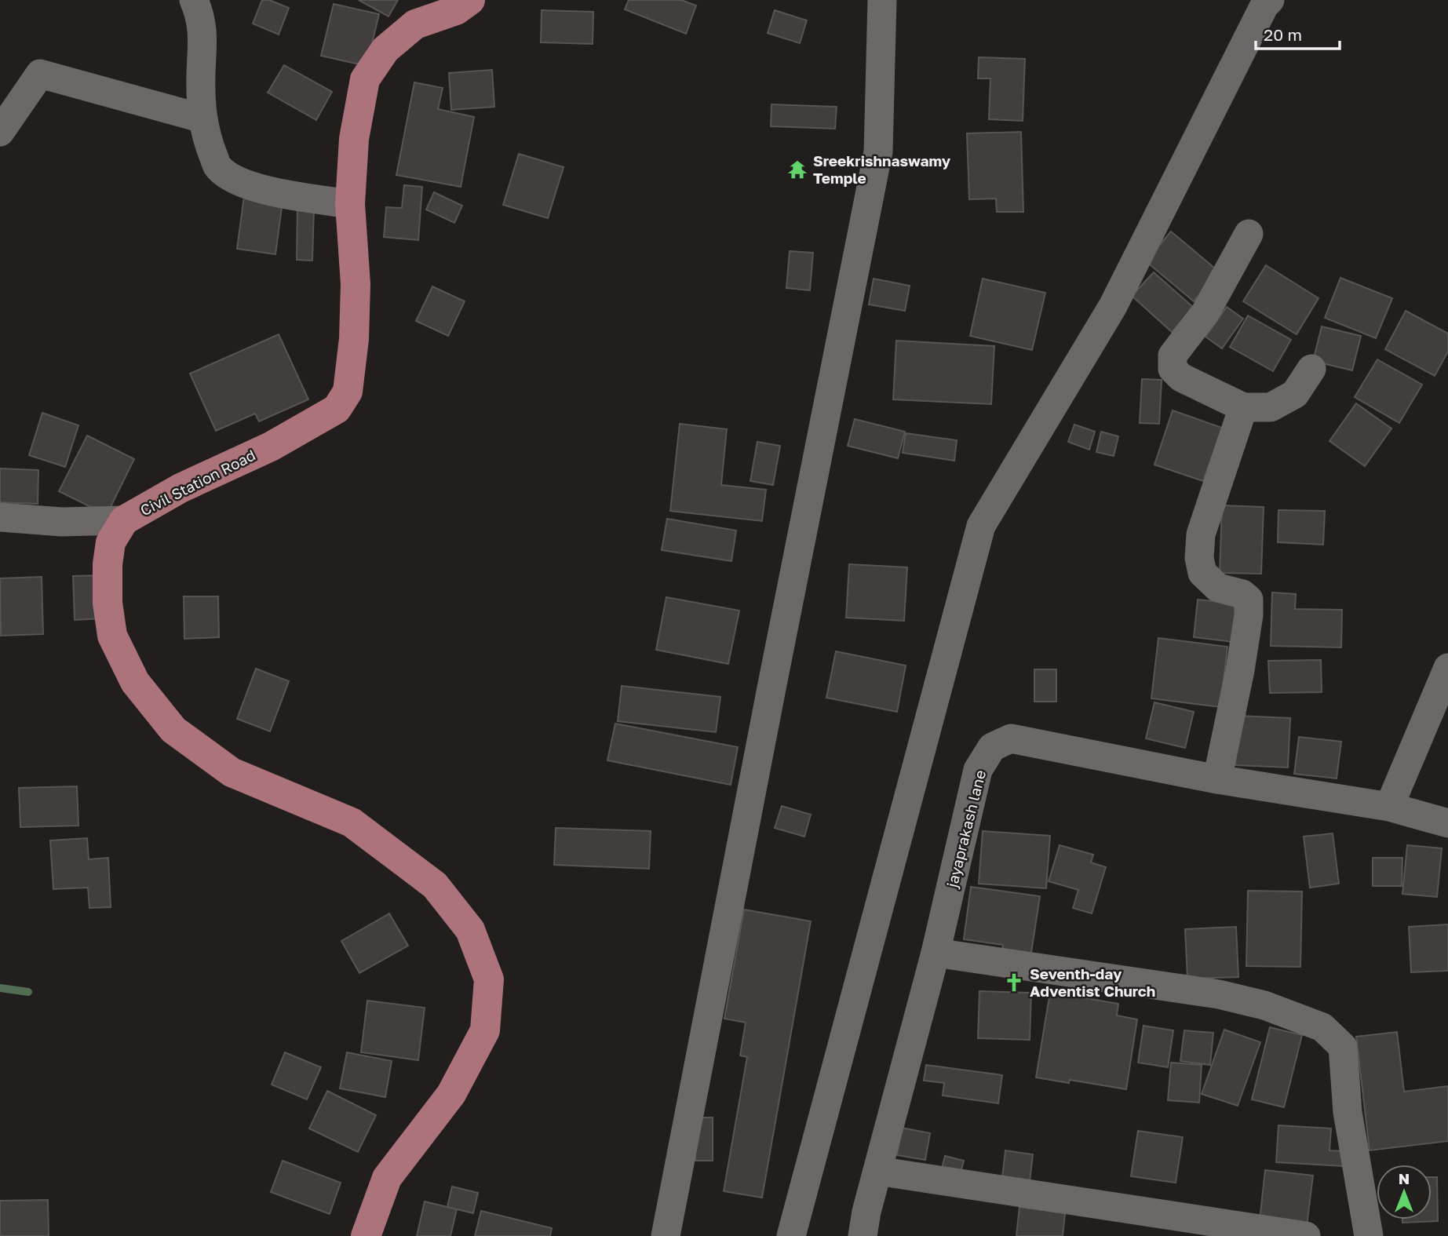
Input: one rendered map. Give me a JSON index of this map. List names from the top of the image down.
{
  "streets": {
    "main road": ["Civil Station Road"],
    "street": ["jayaprakash lane"]
  },
  "places": {
    "temple": ["Sreekrishnaswamy Temple"],
    "church": ["Seventh-day Adventist Church"]
  },
  "scale_bar": "20 m",
  "north": "top"
}
